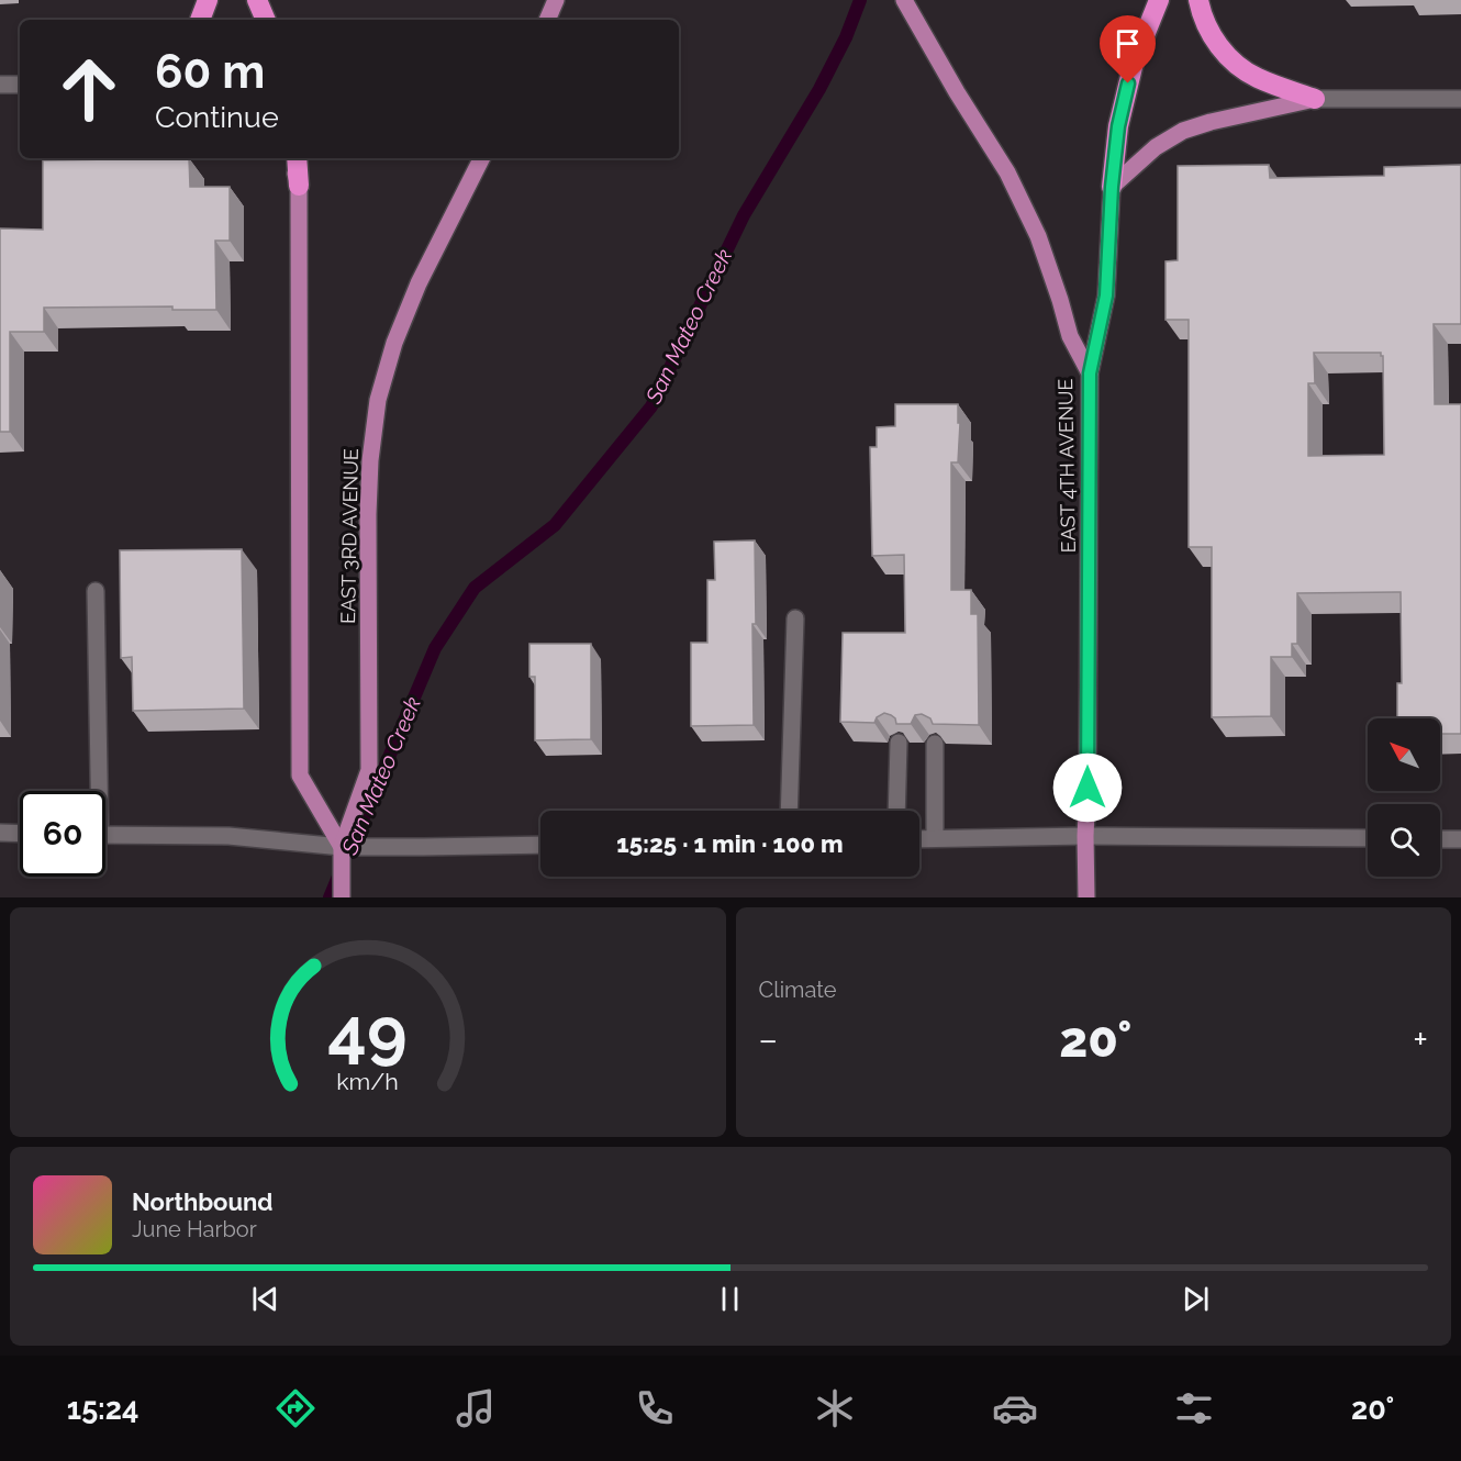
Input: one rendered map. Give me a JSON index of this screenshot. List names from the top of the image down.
{
  "streets": {
    "main road": ["EAST 4TH AVENUE", "EAST 3RD AVENUE"]
  },
  "water": ["San Mateo Creek"],
  "north": "top left",
  "page": {
    "turn": ["60 m", "Continue"],
    "limit": "60",
    "trip": "15:25 · 1 min · 100 m",
    "tile": "Climate",
    "heat": ["−", "20°", "+"],
    "song": ["Northbound", "June Harbor"],
    "tabs": ["15:24", "20°"],
    "gauge": ["49", "km/h"]
  }
}
